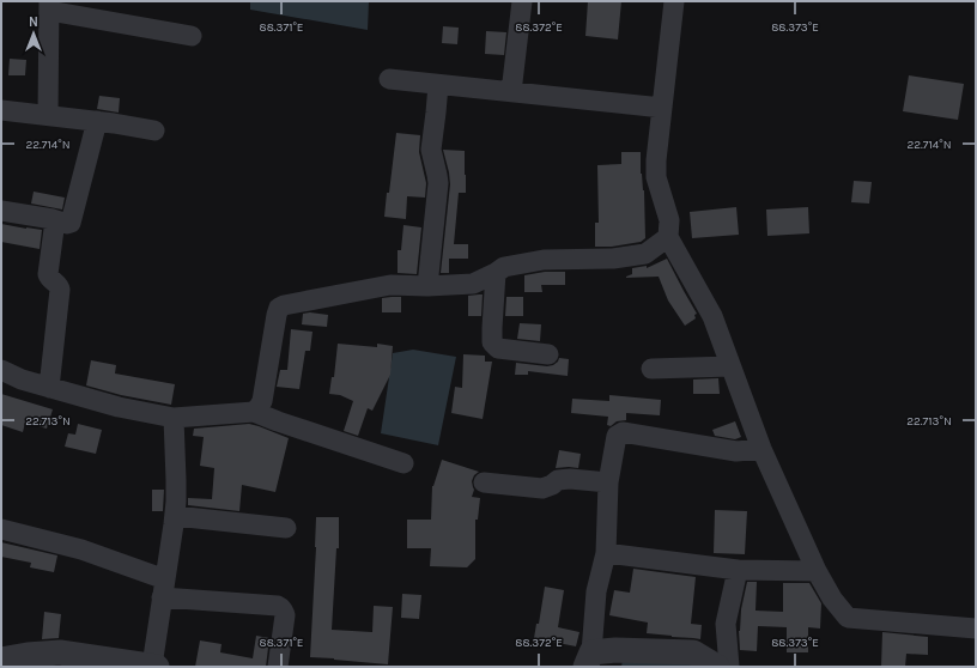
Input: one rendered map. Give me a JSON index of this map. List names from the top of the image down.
{
  "north": "top",
  "coordinates": [
    "88.371°E",
    "88.372°E",
    "88.373°E",
    "22.714°N",
    "22.713°N"
  ]
}
